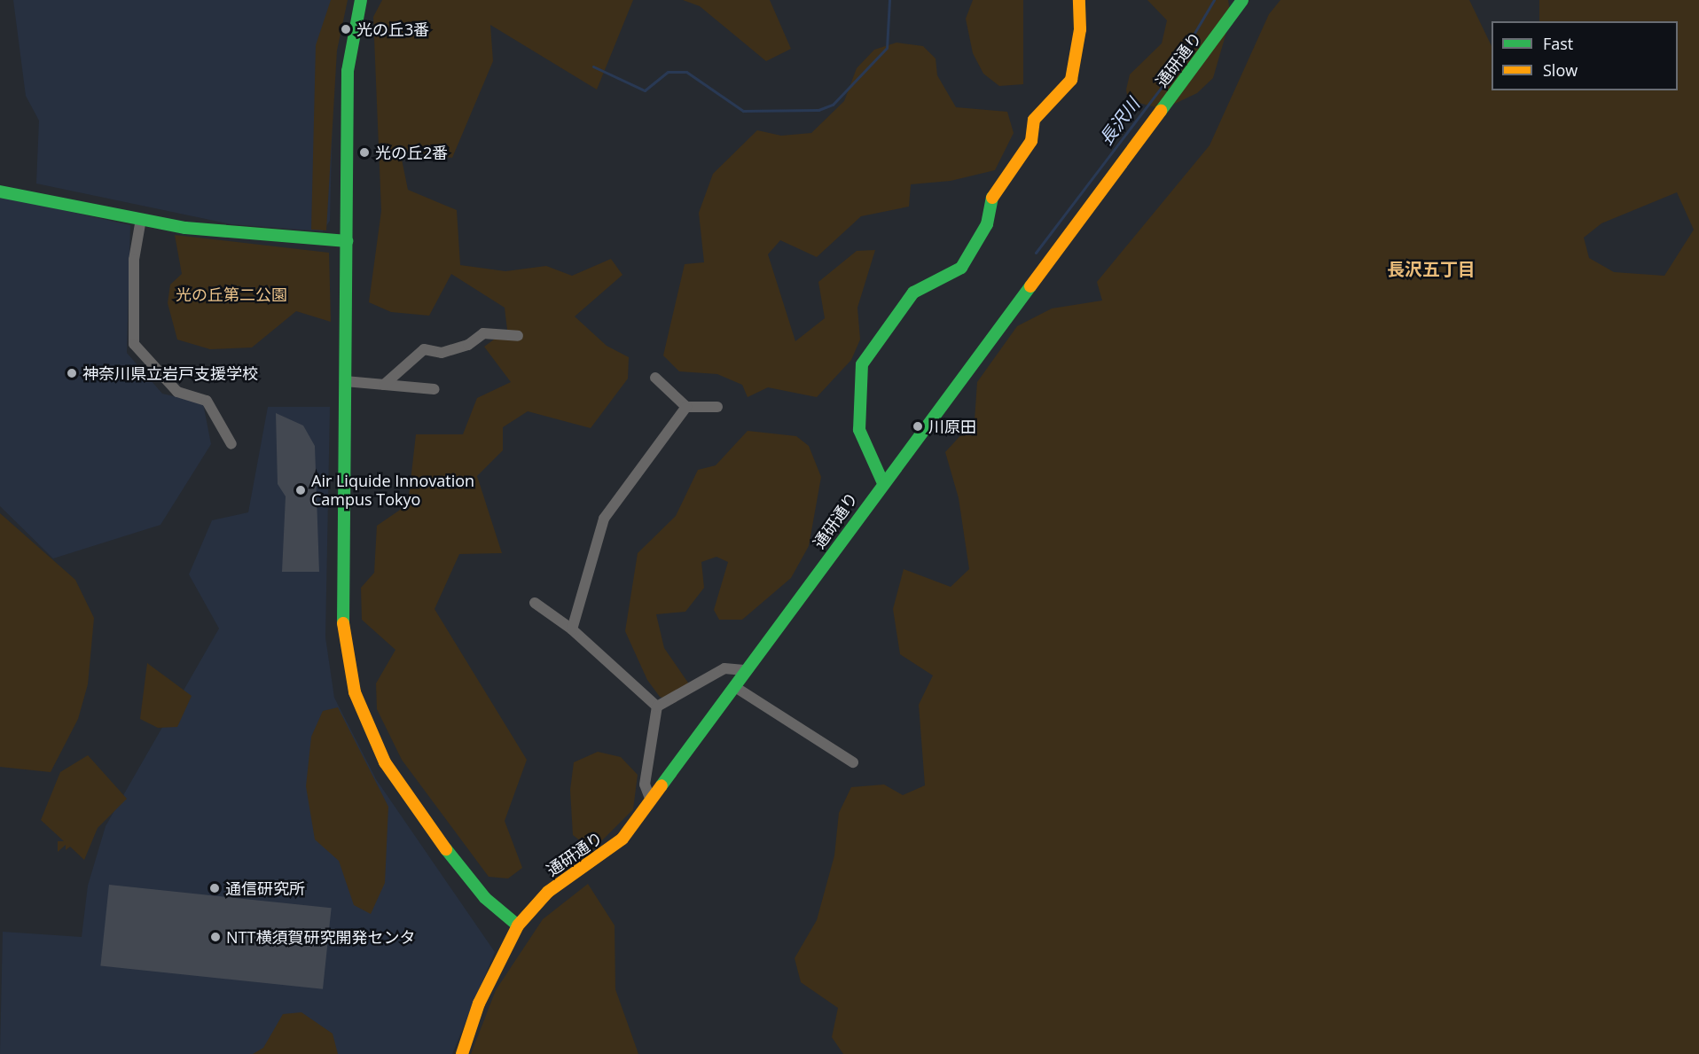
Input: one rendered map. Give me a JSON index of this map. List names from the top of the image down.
{
  "streets": {
    "street": ["通研通り"]
  },
  "districts": ["長沢五丁目"],
  "water": ["長沢川"],
  "parks": ["光の丘第二公園"],
  "places": [
    "光の丘3番",
    "光の丘2番",
    "神奈川県立岩戸支援学校",
    "川原田",
    "Air Liquide Innovation Campus Tokyo",
    "通信研究所",
    "NTT横須賀研究開発センタ"
  ],
  "legend": ["Fast", "Slow"]
}
